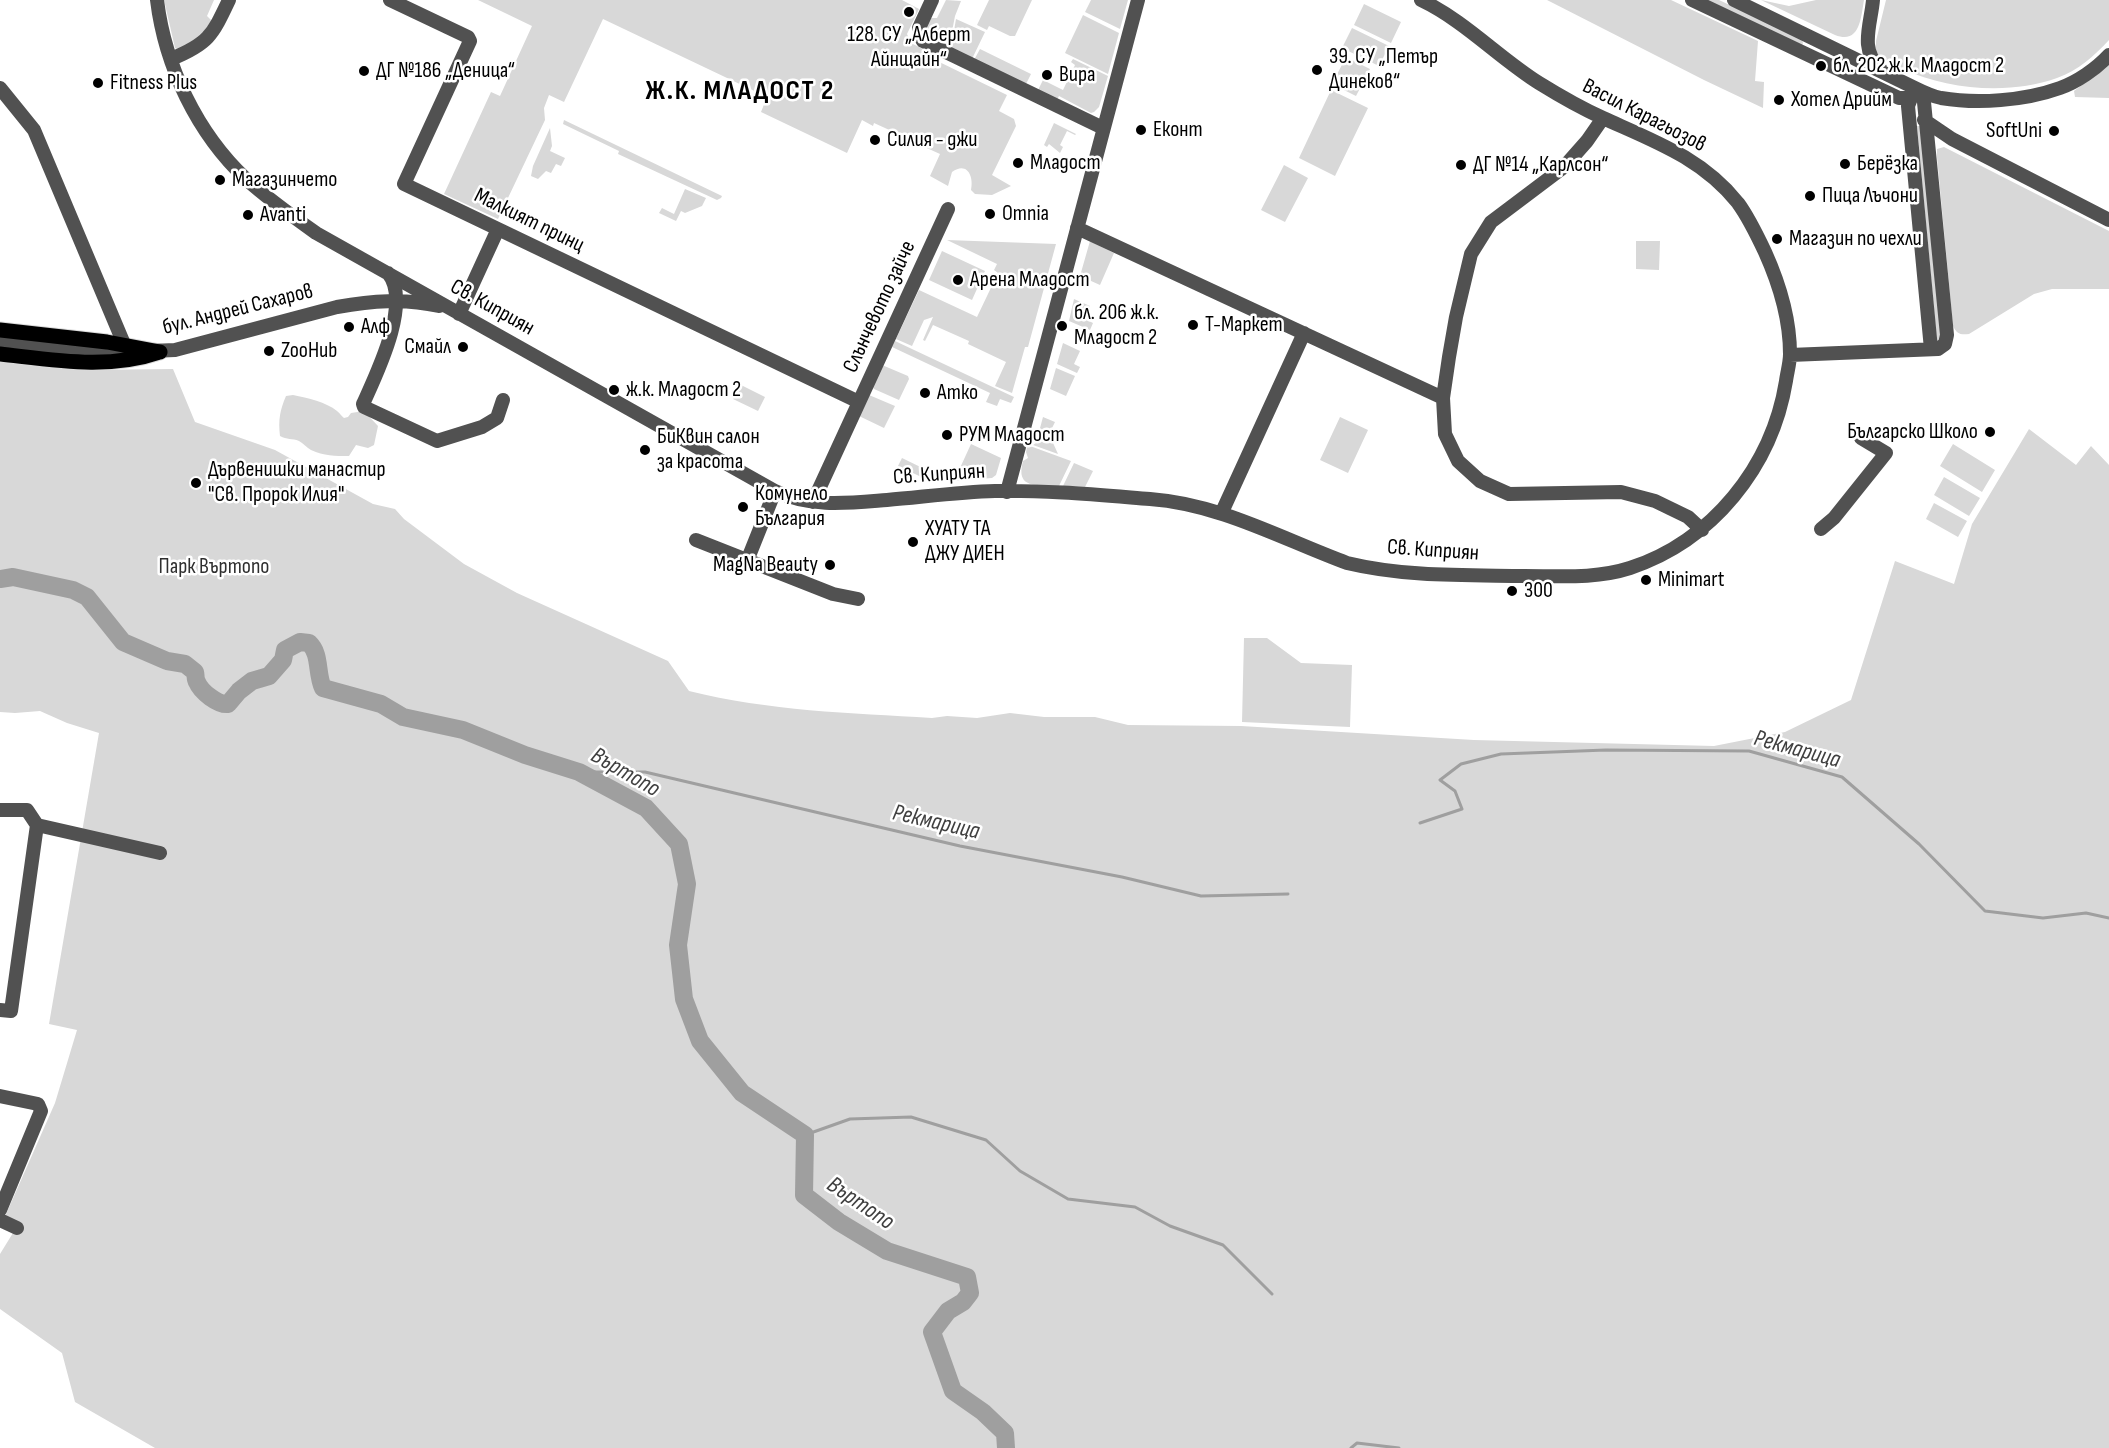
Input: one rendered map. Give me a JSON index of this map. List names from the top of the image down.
{
  "streets": {
    "street": [
      "Васил Карагьозов",
      "Малкият принц",
      "Слънчевото зайче",
      "Св. Киприян",
      "бул. Андрей Сахаров"
    ]
  },
  "crossings": [
    ["Васил Карагьозов", "Св. Киприян"],
    ["Малкият принц", "Слънчевото зайче"],
    ["Слънчевото зайче", "Св. Киприян"],
    ["Св. Киприян", "бул. Андрей Сахаров"]
  ],
  "districts": ["Ж.К. МЛАДОСТ 2"],
  "water": ["Рекмарица", "Въртопо"],
  "parks": ["Парк Въртопо"],
  "places": [
    "128. СУ „Алберт Айнщайн“",
    "бл. 202 ж.к. Младост 2",
    "39. СУ „Петър Динеков“",
    "ДГ №186 „Деница“",
    "Вира",
    "Fitness Plus",
    "Хотел Дрийм",
    "Еконт",
    "SoftUni",
    "Силия - джи",
    "Младост",
    "Берёзка",
    "ДГ №14 „Карлсон“",
    "Магазинчето",
    "Пица Лъчони",
    "Omnia",
    "Avanti",
    "Магазин по чехли",
    "Арена Младост",
    "Т-Маркет",
    "бл. 206 ж.к. Младост 2",
    "Алф",
    "Смайл",
    "ZooHub",
    "ж.к. Младост 2",
    "Атко",
    "Българско Школо",
    "РУМ Младост",
    "БиКвин салон за красота",
    "Дървенишки манастир \"Св. Пророк Илия\"",
    "Комунело България",
    "ХУАТУ ТА ДЖУ ДИЕН",
    "MagNa Beauty",
    "Minimart",
    "300"
  ]
}
